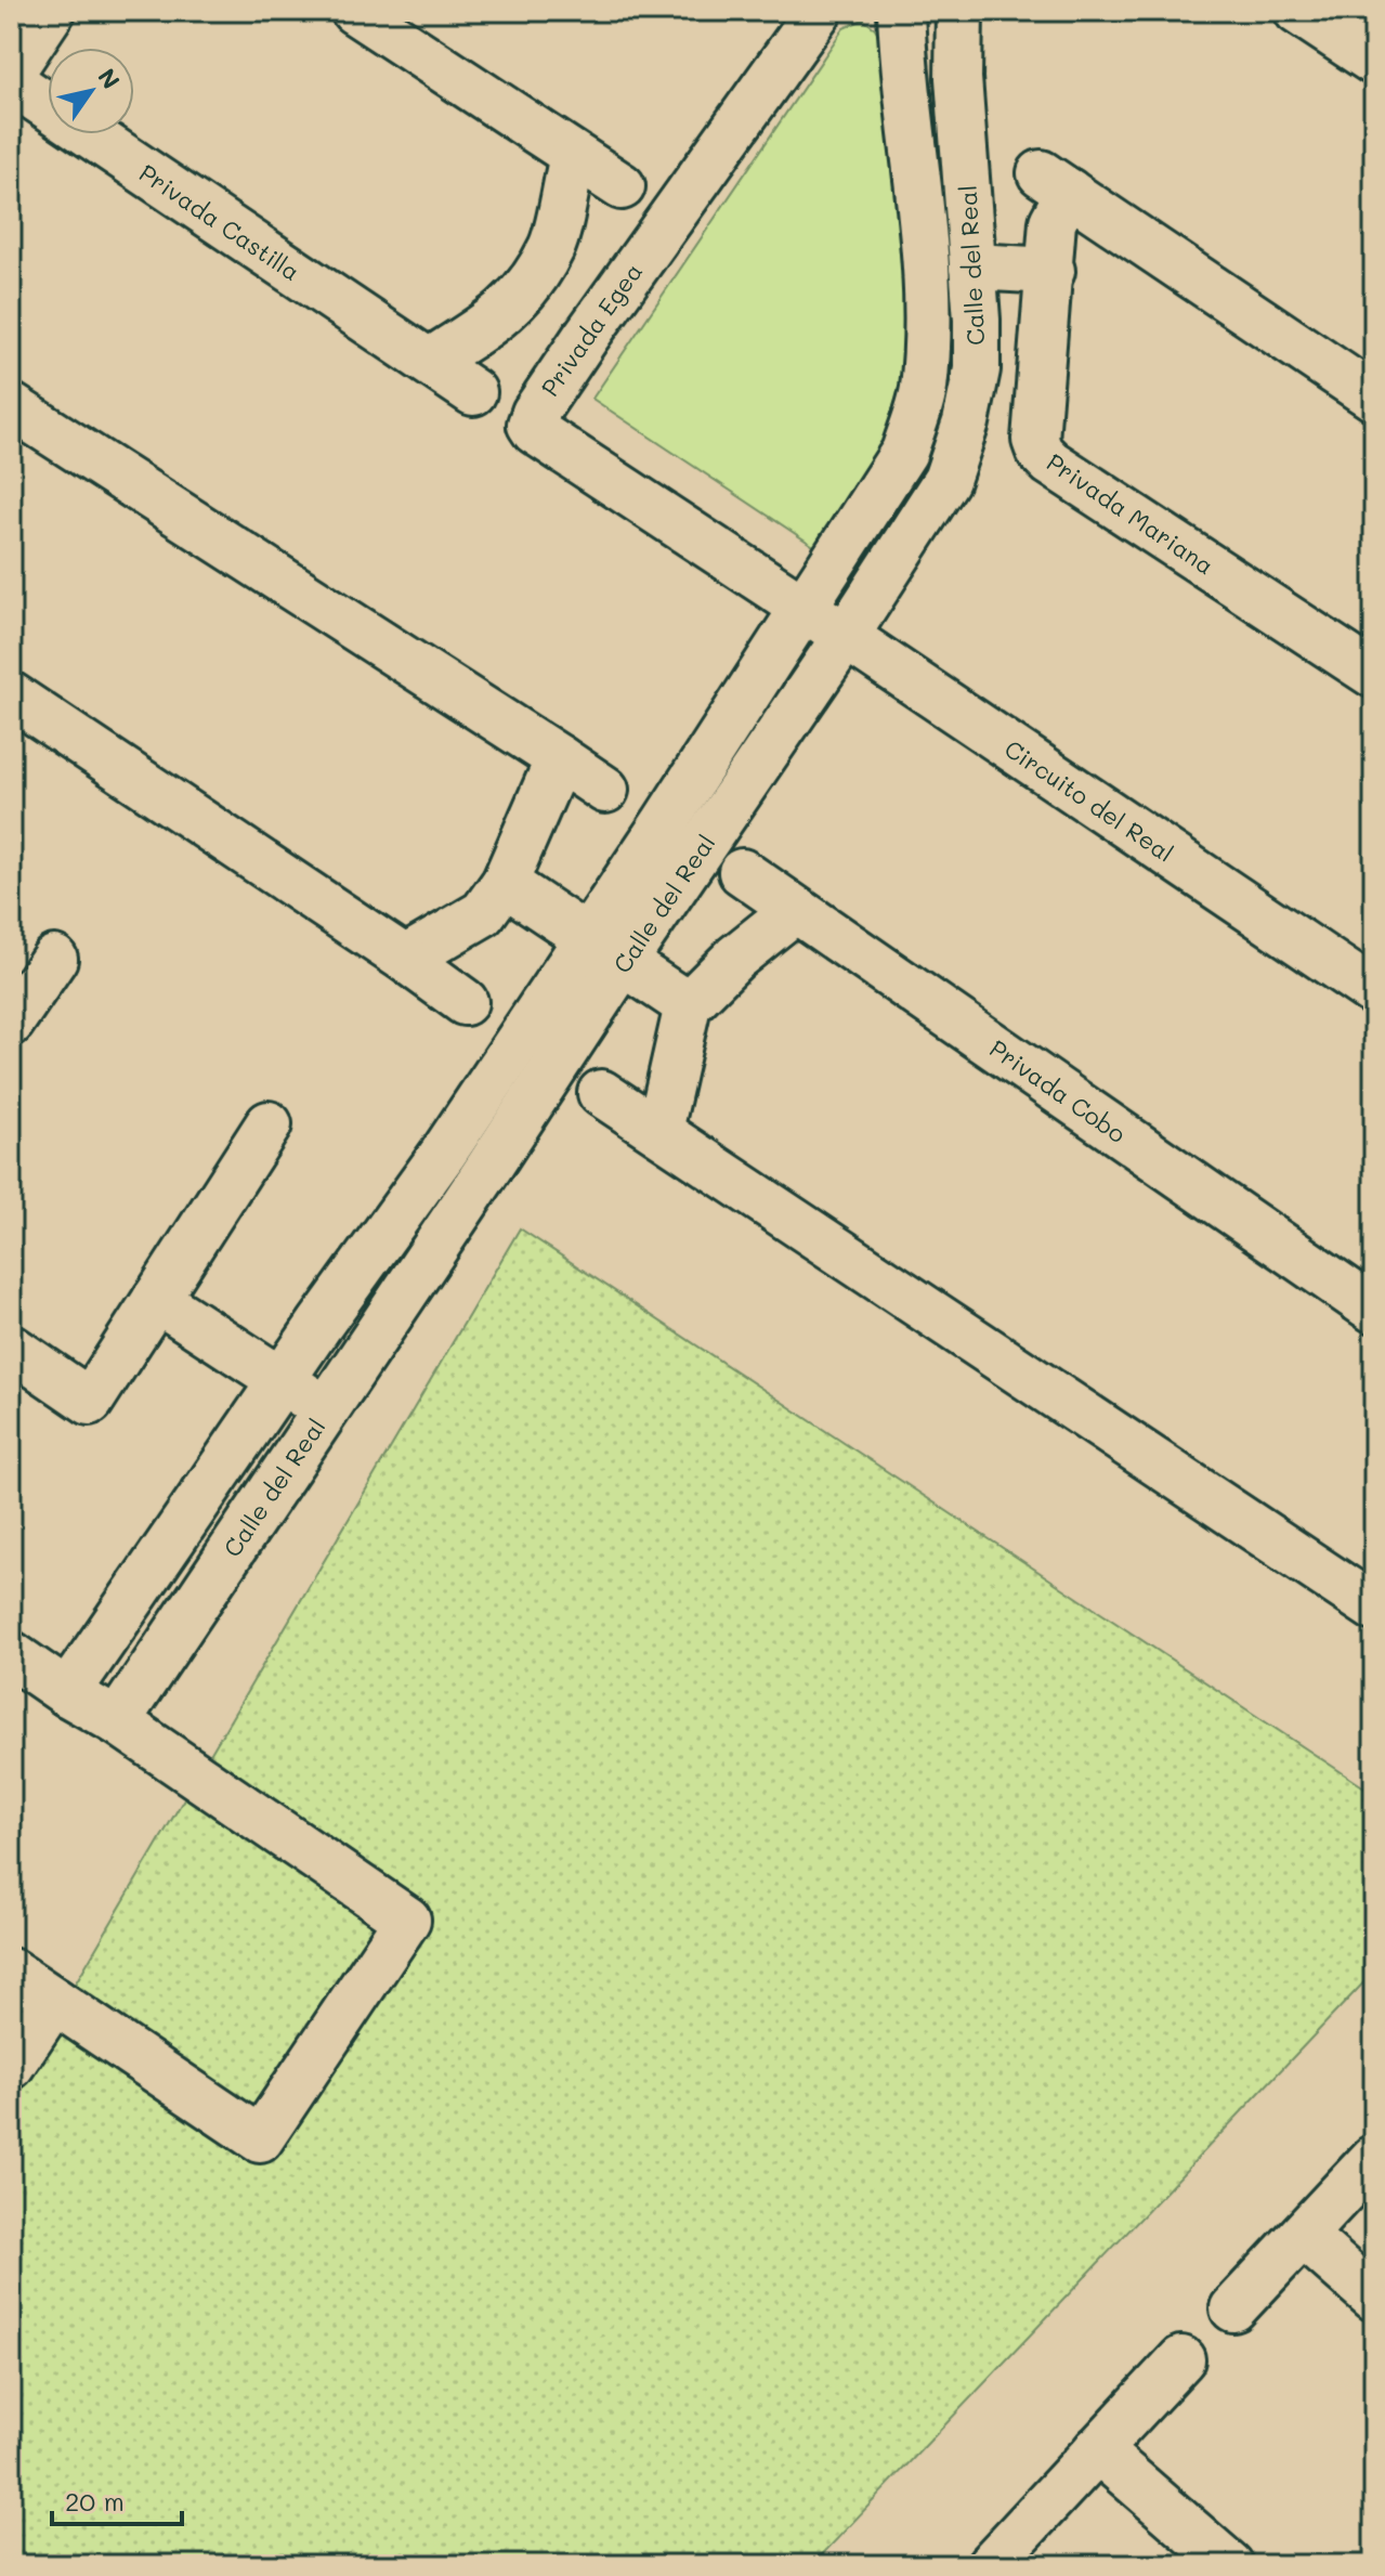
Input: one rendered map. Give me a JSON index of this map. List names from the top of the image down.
{
  "streets": {
    "street": [
      "Privada Castilla",
      "Calle del Real",
      "Privada Egea",
      "Privada Mariana",
      "Circuito del Real",
      "Privada Cobo"
    ]
  },
  "crossings": [
    ["Calle del Real", "Privada Egea"],
    ["Calle del Real", "Circuito del Real"],
    ["Privada Egea", "Circuito del Real"]
  ],
  "scale_bar": "20 m",
  "north": "top right"
}
